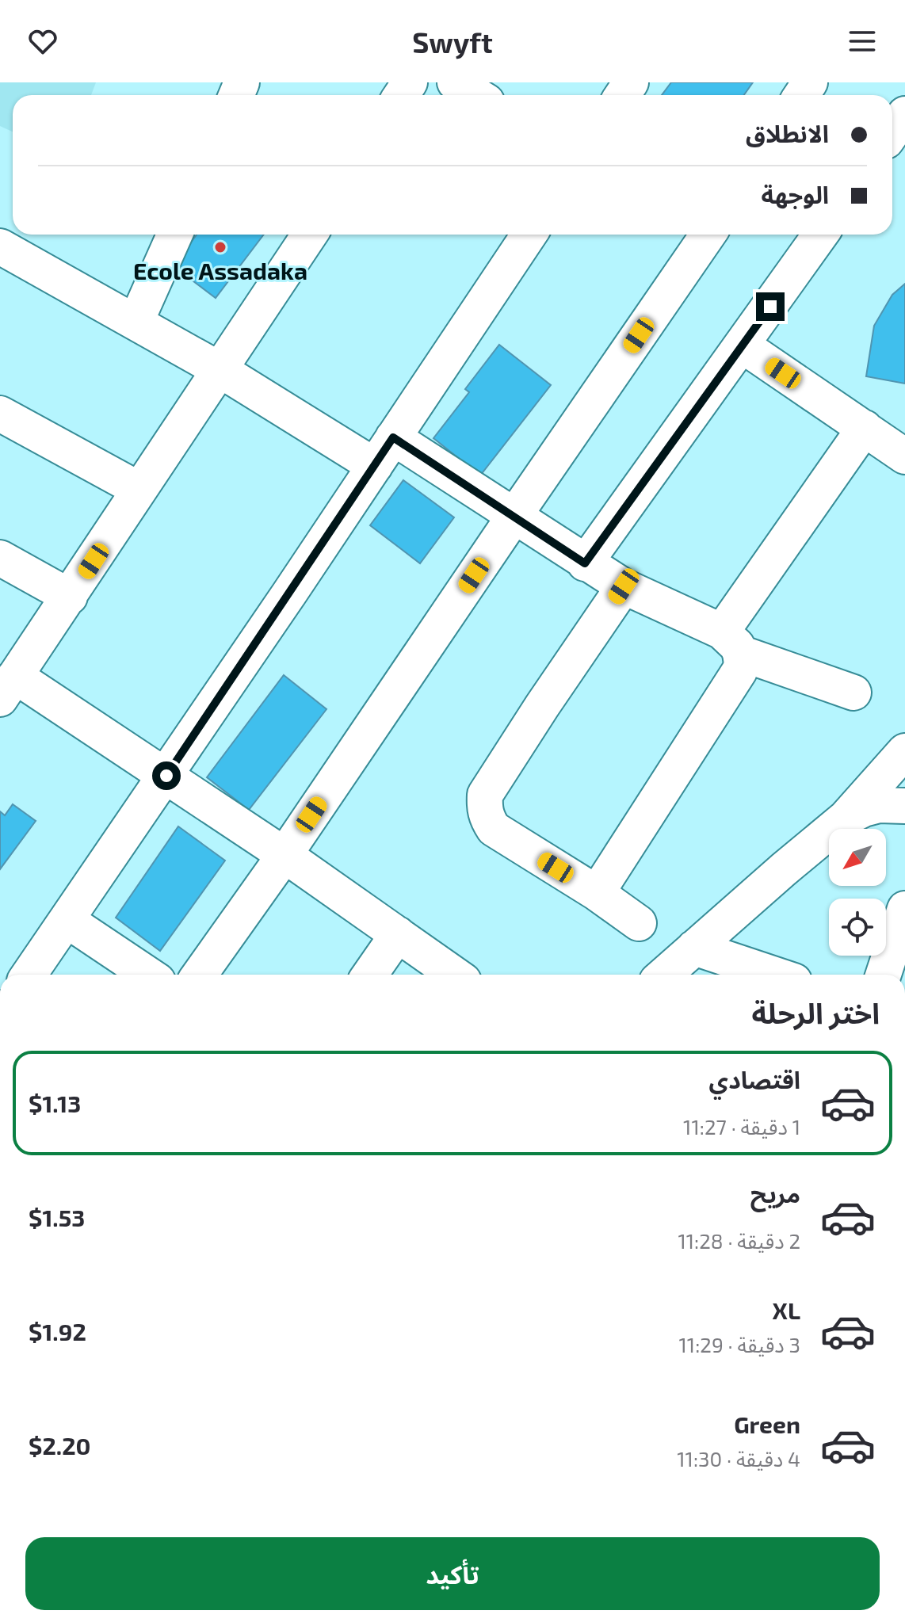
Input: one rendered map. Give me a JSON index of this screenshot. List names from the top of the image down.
{
  "places": ["Ecole Assadaka"],
  "north": "bottom left",
  "page": {
    "header": "Swyft",
    "banner": ["الانطلاق", "الوجهة"],
    "heading": "اختر الرحلة",
    "list": [
      {
        "name": "اقتصادي",
        "note": "1 دقيقة · 11:27",
        "value": "$1.13"
      },
      {
        "name": "مريح",
        "note": "2 دقيقة · 11:28",
        "value": "$1.53"
      },
      {
        "name": "XL",
        "note": "3 دقيقة · 11:29",
        "value": "$1.92"
      },
      {
        "name": "Green",
        "note": "4 دقيقة · 11:30",
        "value": "$2.20"
      }
    ],
    "buttons": "تأكيد"
  }
}
